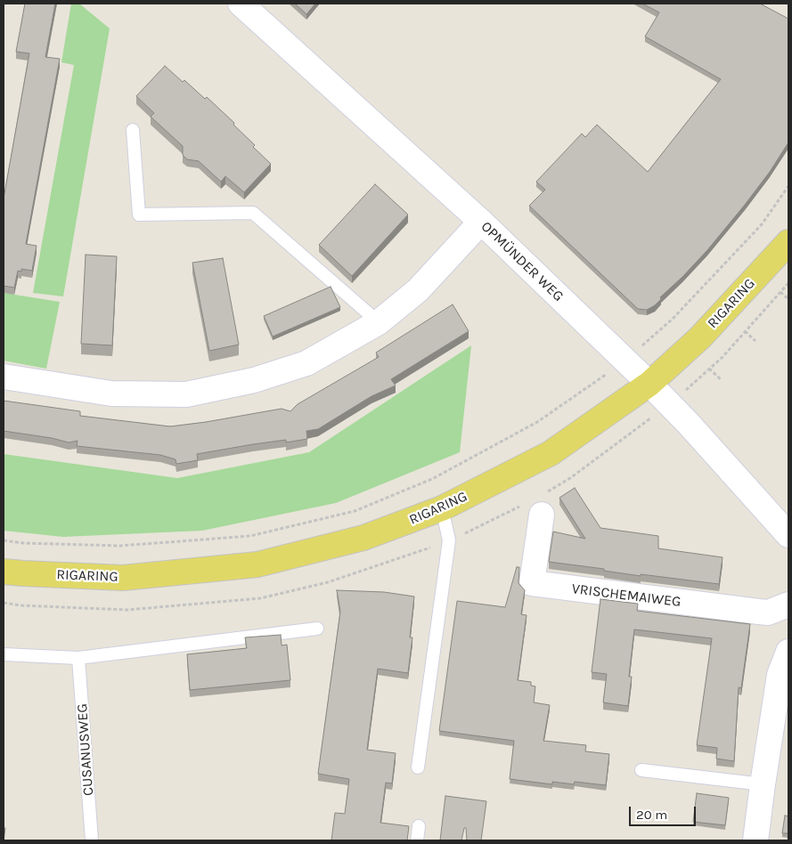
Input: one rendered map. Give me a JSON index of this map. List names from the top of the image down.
{
  "streets": {
    "main road": ["RIGARING"],
    "street": ["OPMÜNDER WEG", "VRISCHEMAIWEG"],
    "lane": ["CUSANUSWEG"]
  },
  "crossings": [
    ["OPMÜNDER WEG", "RIGARING"]
  ],
  "scale_bar": "20 m"
}
